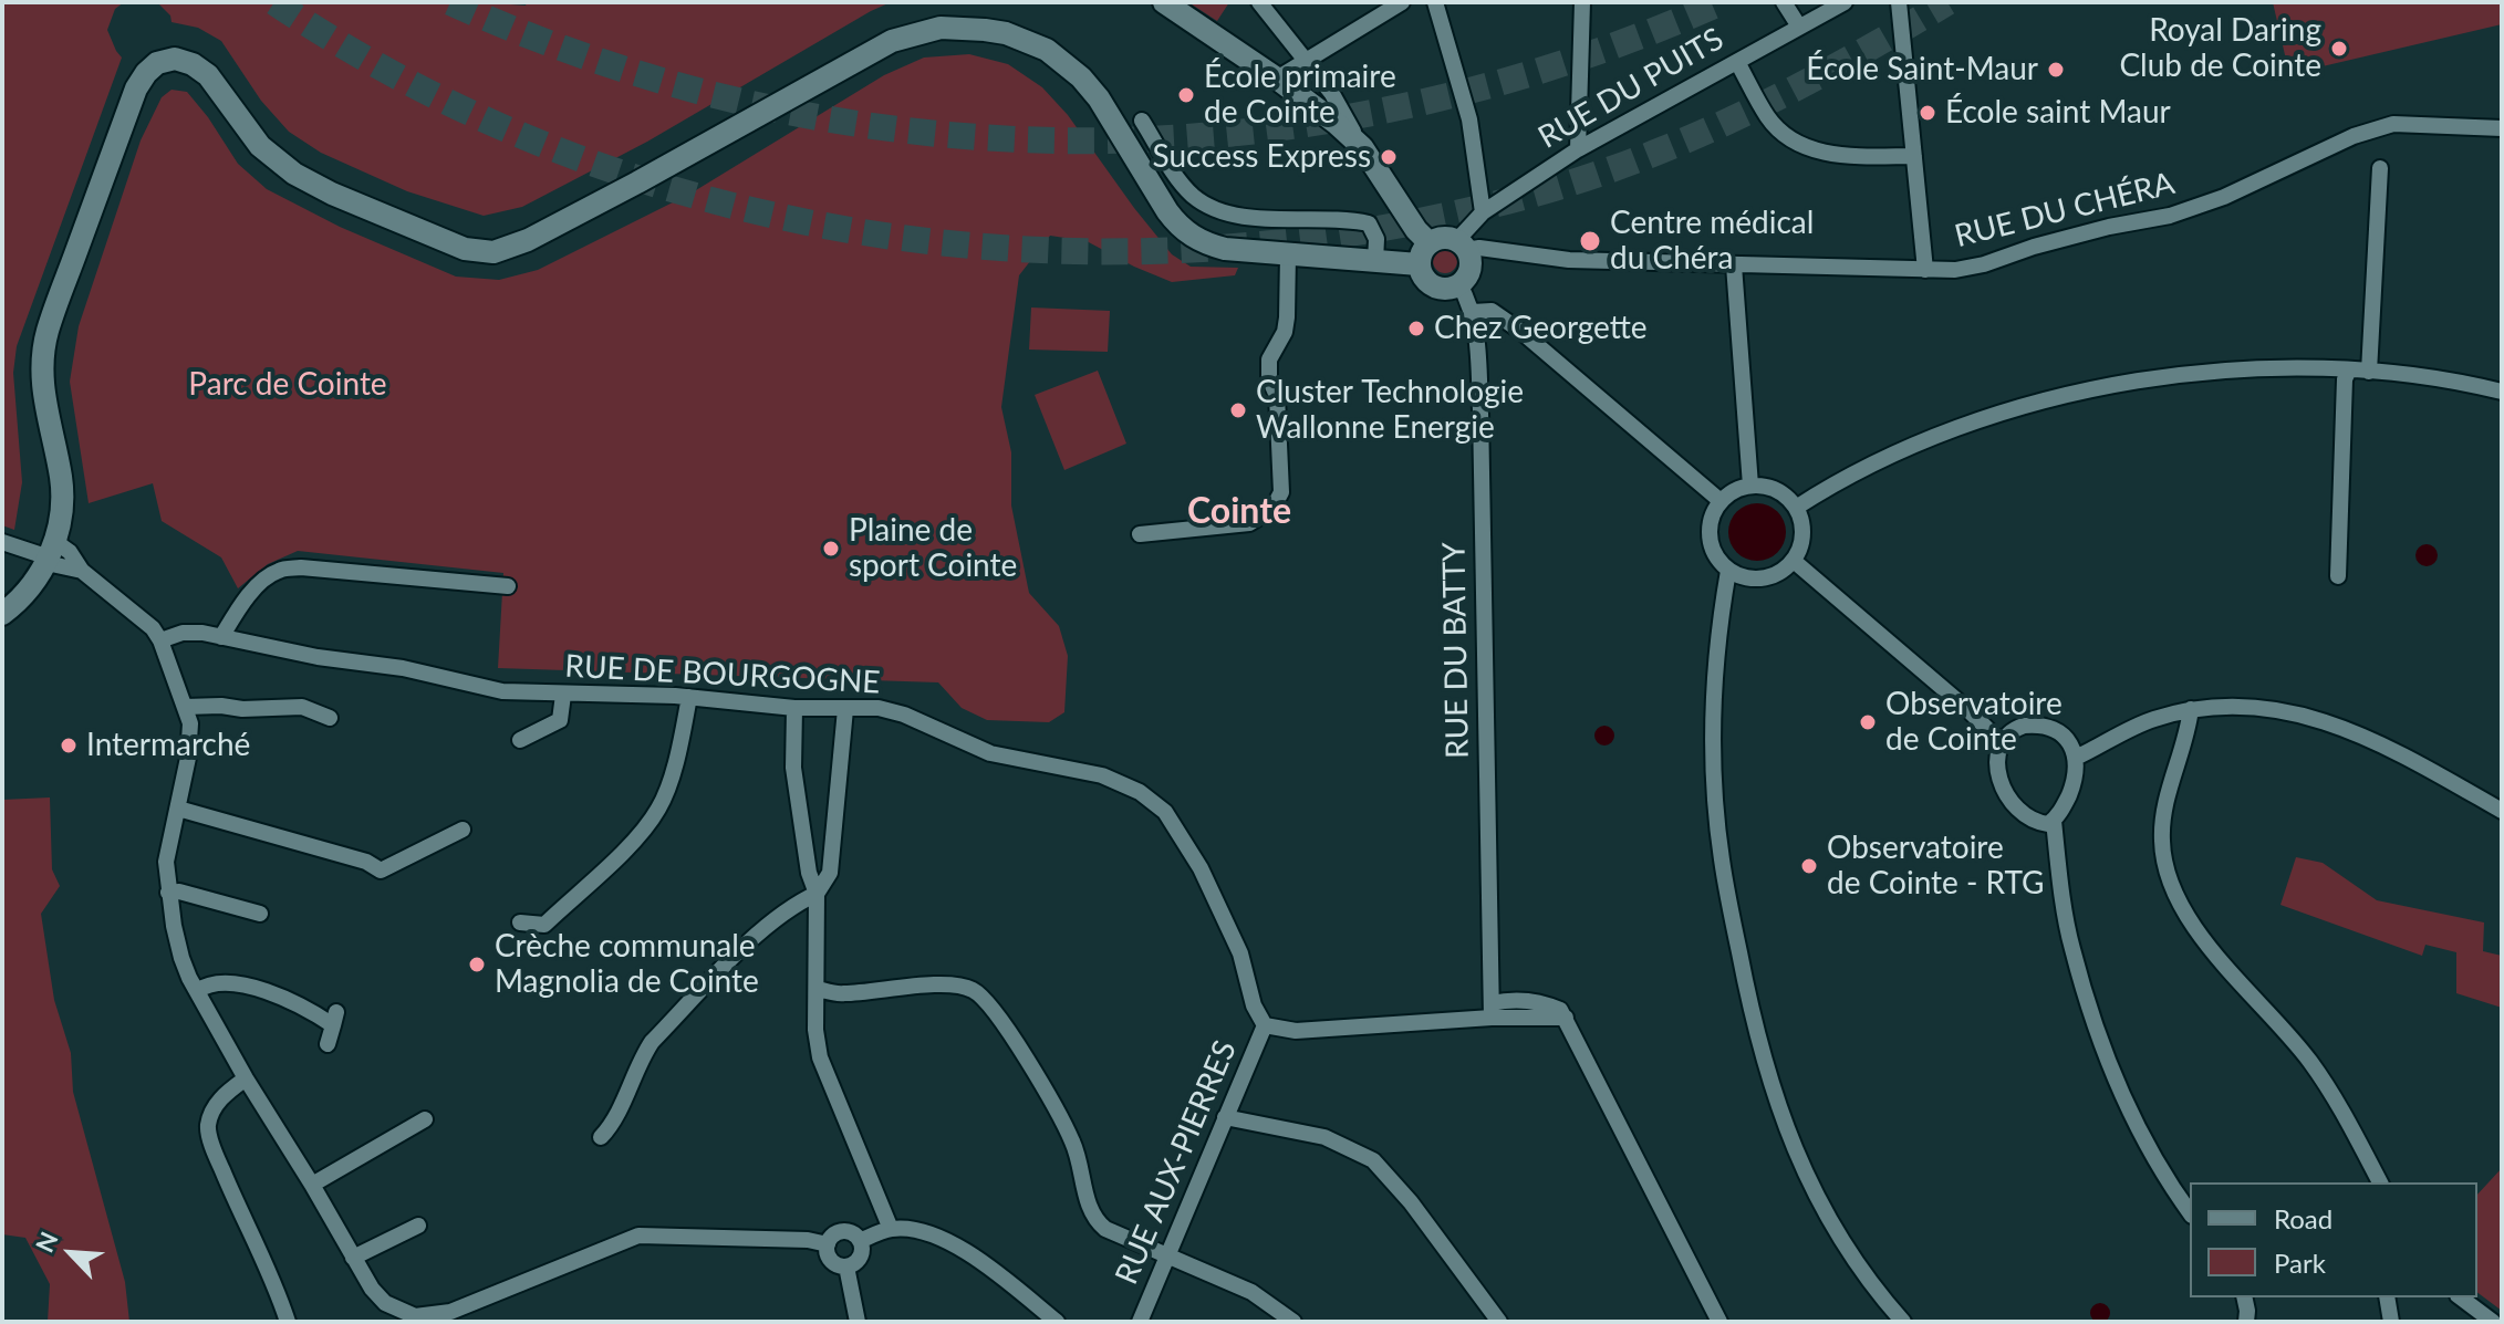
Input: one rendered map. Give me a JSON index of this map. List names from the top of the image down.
{
  "streets": {
    "street": [
      "RUE DU PUITS",
      "RUE DU CHÉRA",
      "RUE DU BATTY",
      "RUE DE BOURGOGNE",
      "RUE AUX-PIERRES"
    ]
  },
  "crossings": [
    ["RUE DU PUITS", "RUE DU CHÉRA"],
    ["RUE DU PUITS", "RUE DU BATTY"],
    ["RUE DU CHÉRA", "RUE DU BATTY"],
    ["RUE DE BOURGOGNE", "RUE AUX-PIERRES"]
  ],
  "districts": ["Cointe"],
  "parks": ["Parc de Cointe"],
  "places": [
    "Royal Daring Club de Cointe",
    "École Saint-Maur",
    "École primaire de Cointe",
    "École saint Maur",
    "Success Express",
    "Centre médical du Chéra",
    "Chez Georgette",
    "Cluster Technologie Wallonne Energie",
    "Plaine de sport Cointe",
    "Observatoire de Cointe",
    "Intermarché",
    "Observatoire de Cointe - RTG",
    "Crèche communale Magnolia de Cointe"
  ],
  "legend": ["Road", "Park"],
  "north": "top left"
}
